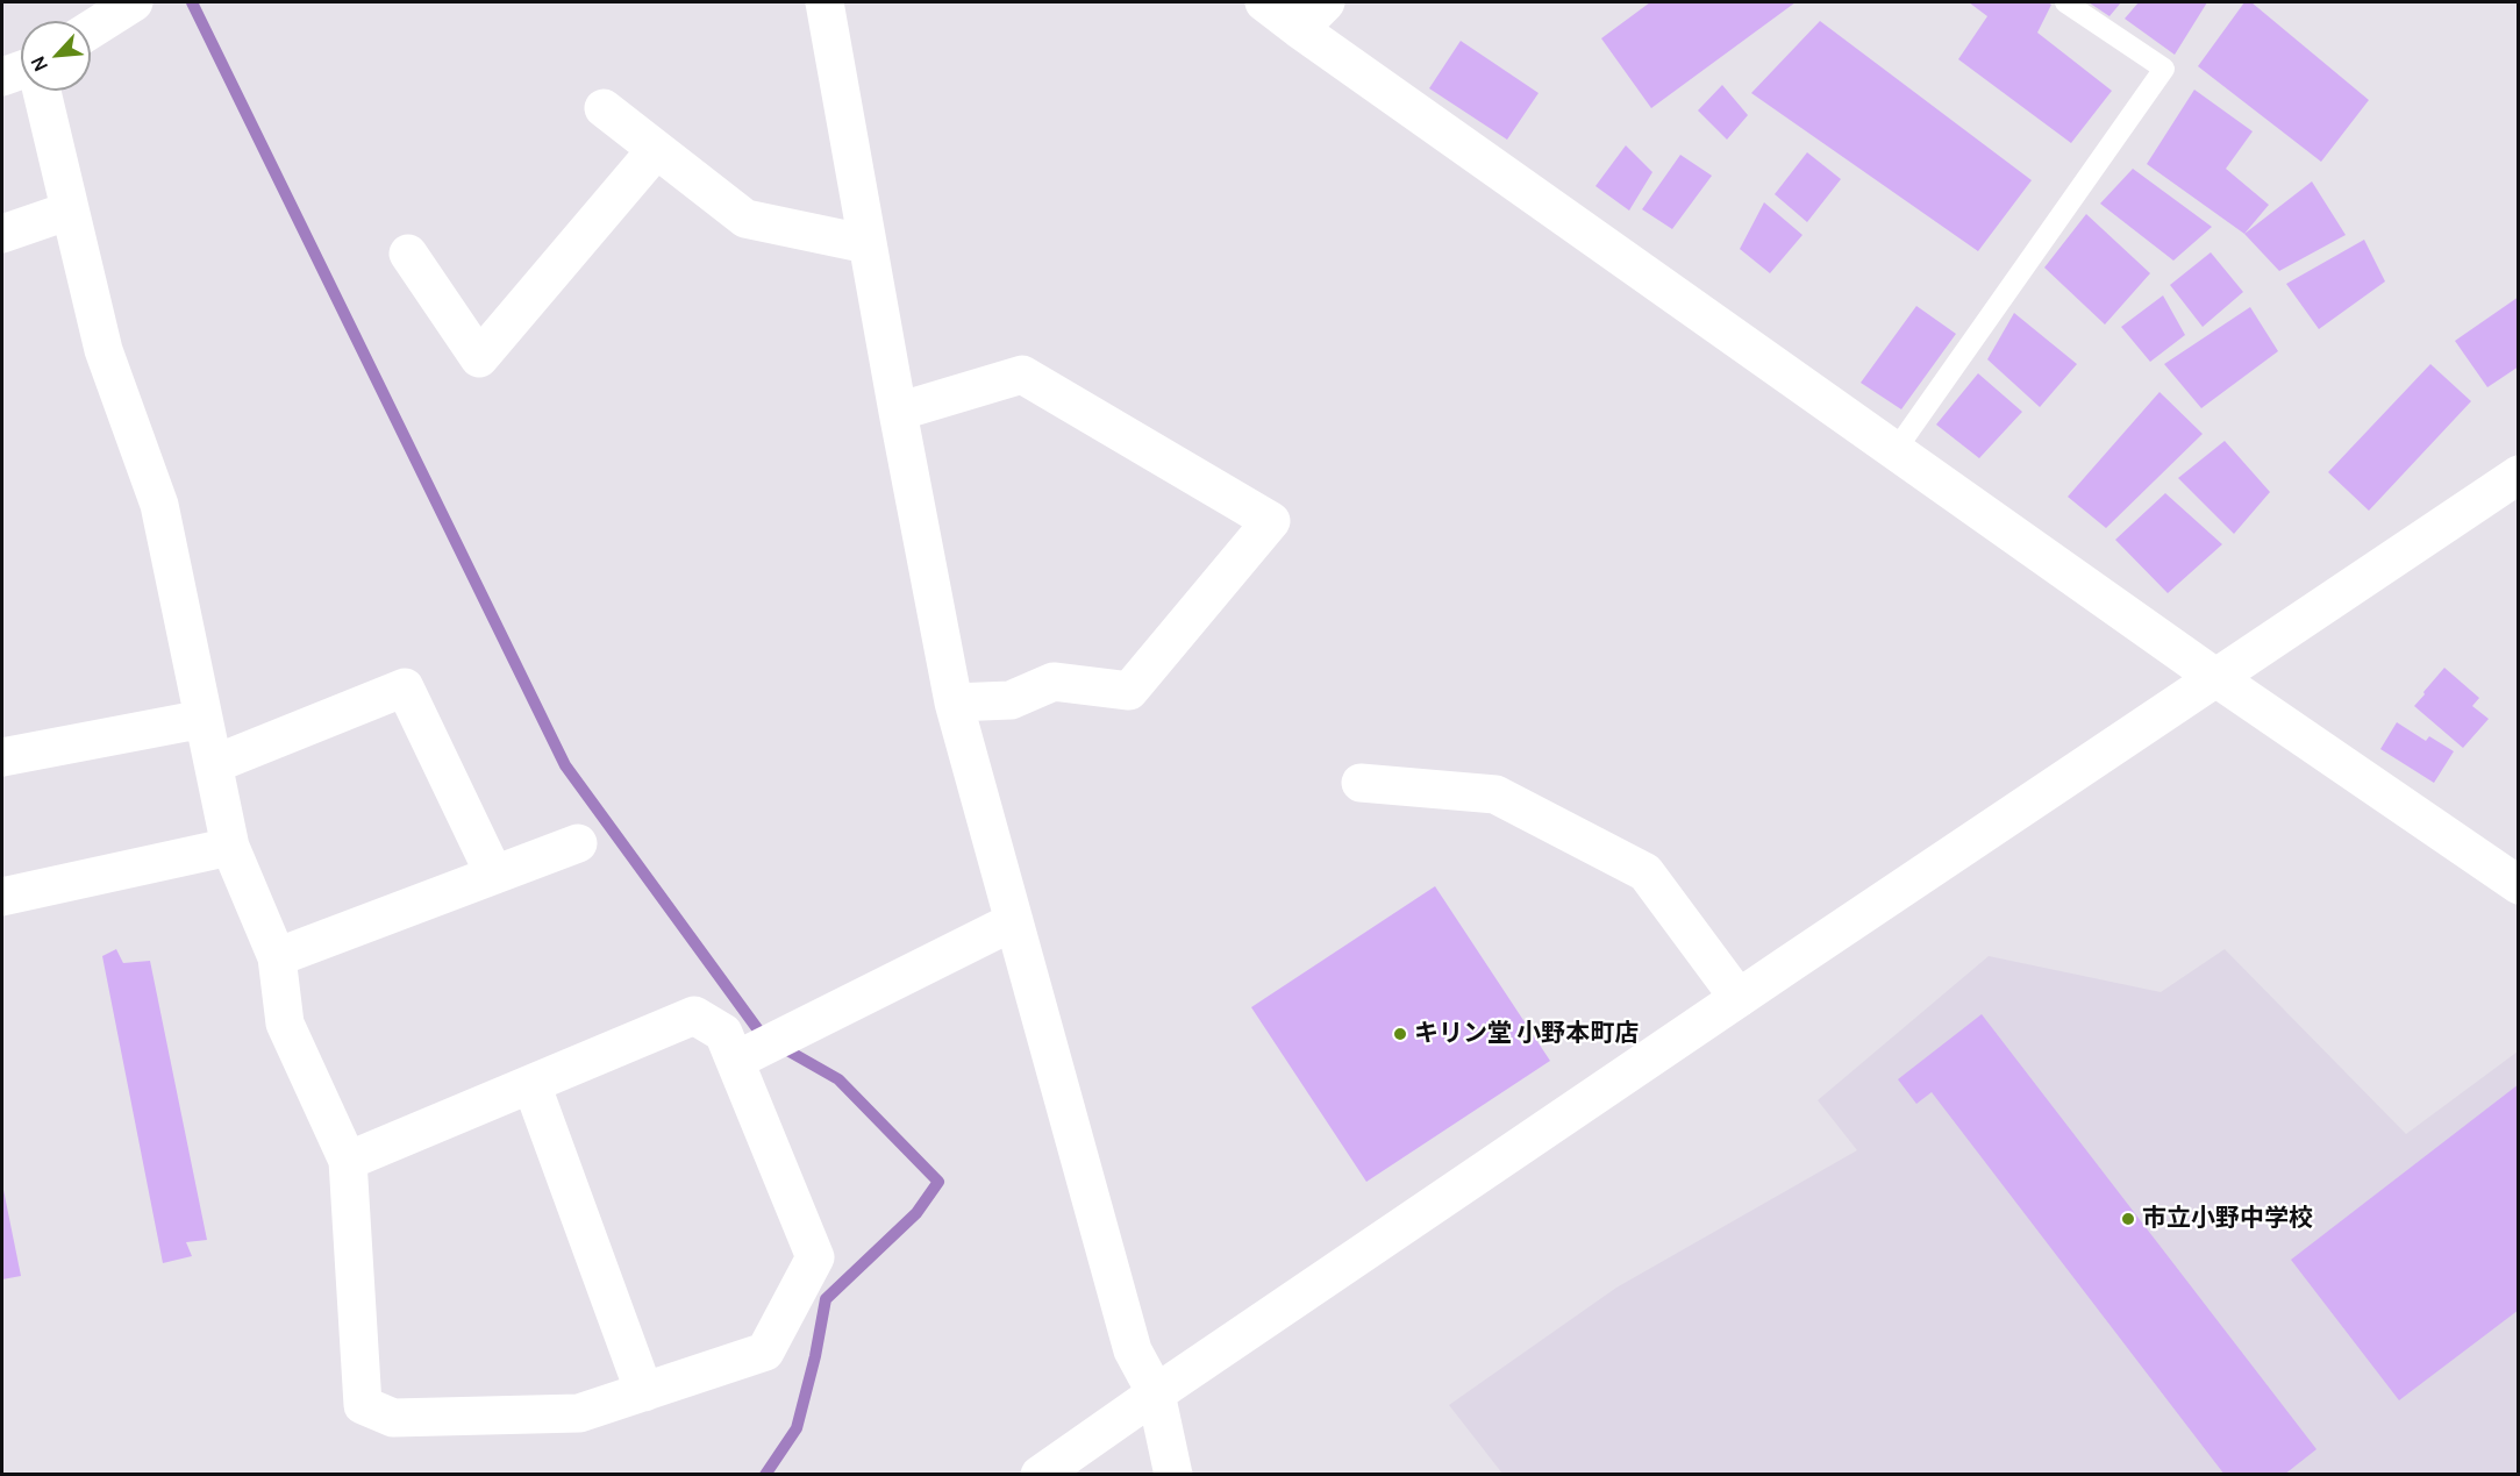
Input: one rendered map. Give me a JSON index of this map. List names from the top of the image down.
{
  "places": ["キリン堂 小野本町店", "市立小野中学校"],
  "north": "bottom left"
}
